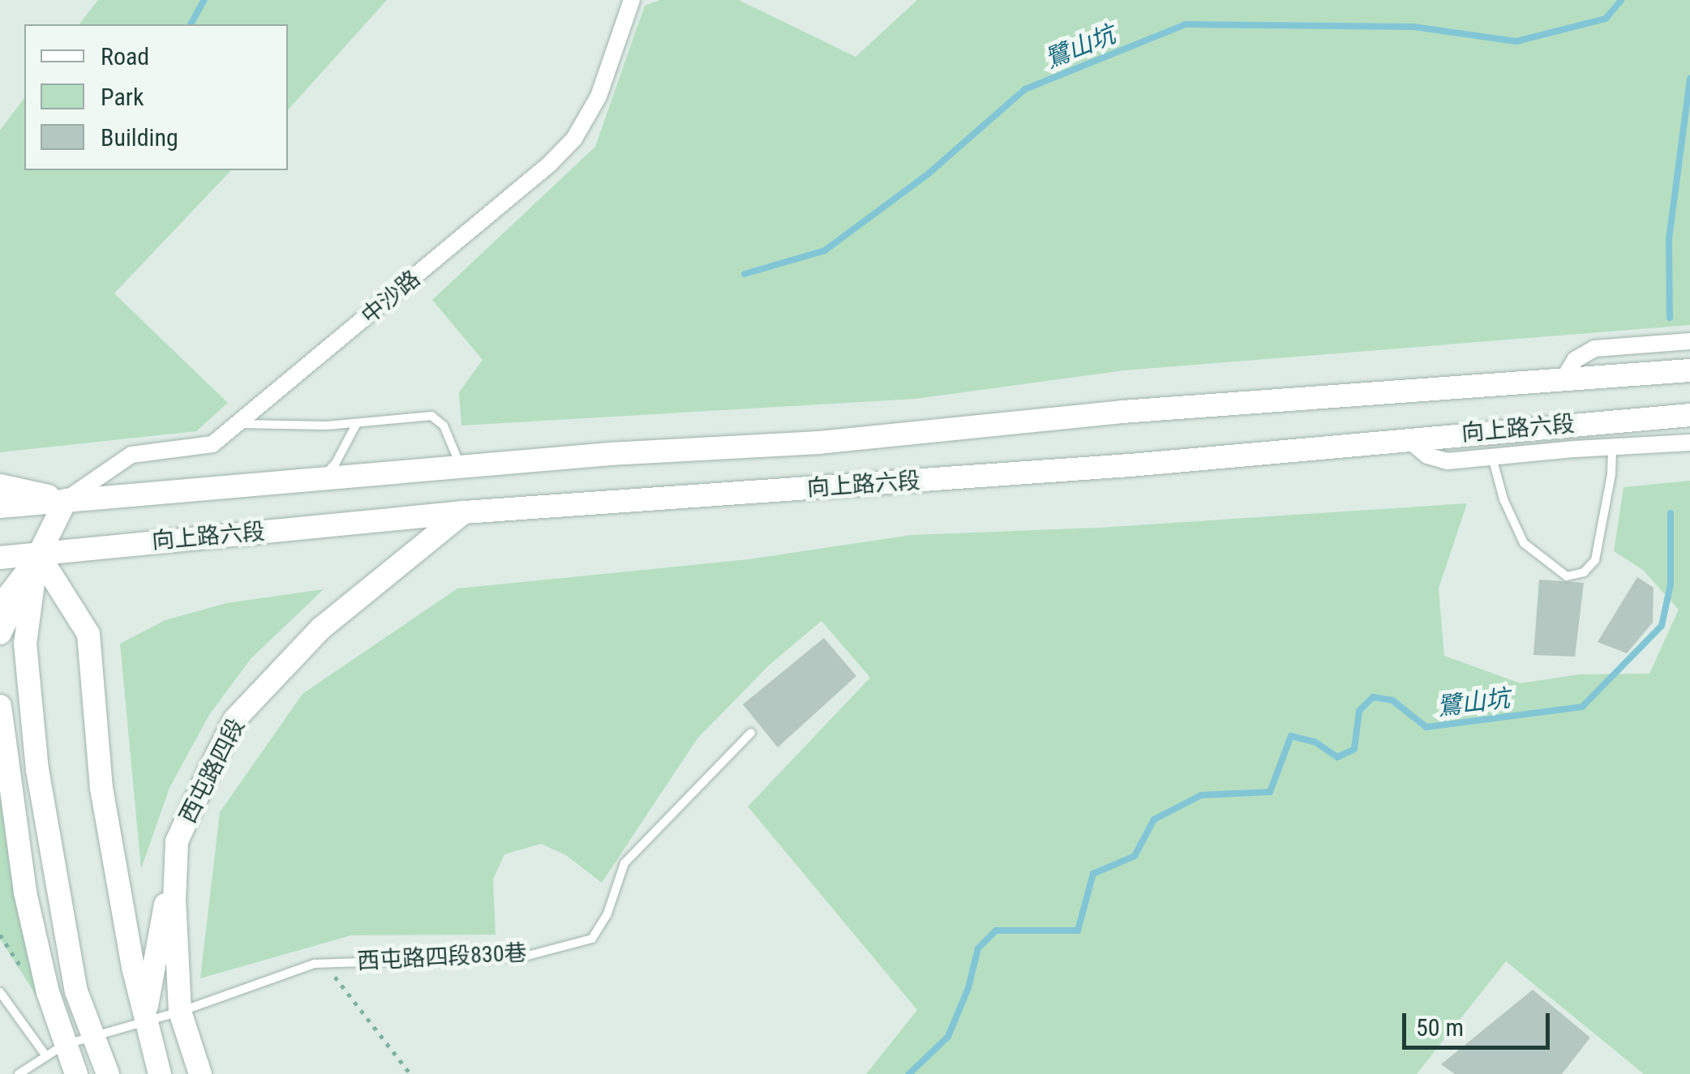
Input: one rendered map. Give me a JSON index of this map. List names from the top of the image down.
{
  "streets": {
    "main road": ["向上路六段", "西屯路四段"],
    "street": ["中沙路"],
    "lane": ["西屯路四段830巷"]
  },
  "crossings": [
    ["中沙路", "向上路六段"],
    ["向上路六段", "西屯路四段"],
    ["西屯路四段", "西屯路四段830巷"]
  ],
  "water": ["鷺山坑"],
  "legend": ["Road", "Park", "Building"],
  "scale_bar": "50 m"
}
